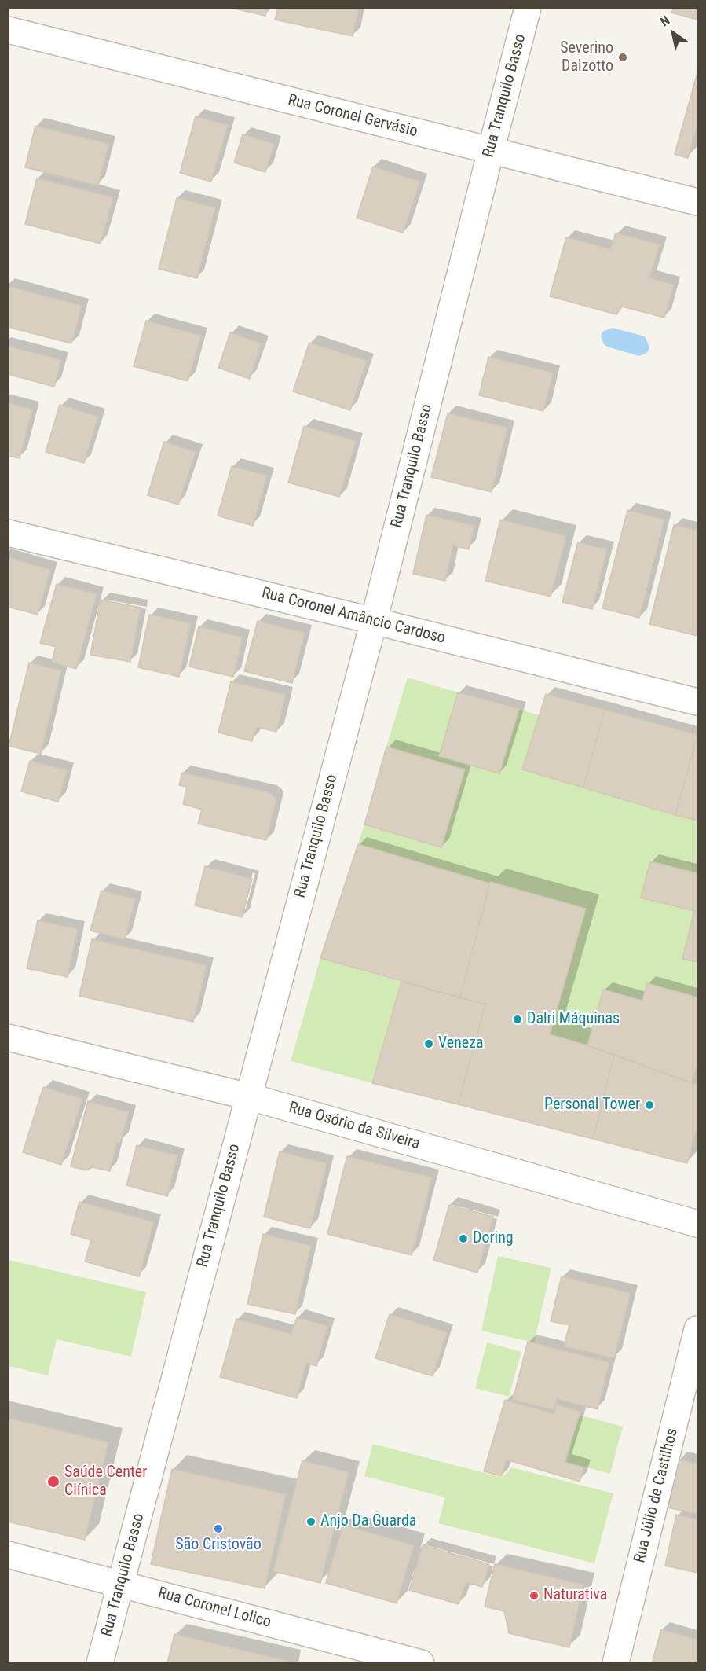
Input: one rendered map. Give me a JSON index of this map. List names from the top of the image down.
{
  "streets": {
    "street": [
      "Rua Tranquilo Basso",
      "Rua Coronel Gervásio",
      "Rua Coronel Amâncio Cardoso",
      "Rua Osório da Silveira",
      "Rua Júlio de Castilhos",
      "Rua Coronel Lolico"
    ]
  },
  "crossings": [
    ["Rua Tranquilo Basso", "Rua Coronel Gervásio"],
    ["Rua Tranquilo Basso", "Rua Coronel Amâncio Cardoso"],
    ["Rua Tranquilo Basso", "Rua Osório da Silveira"],
    ["Rua Tranquilo Basso", "Rua Coronel Lolico"]
  ],
  "places": [
    "Severino Dalzotto",
    "Dalri Máquinas",
    "Veneza",
    "Personal Tower",
    "Doring",
    "Saúde Center Clínica",
    "Anjo Da Guarda",
    "São Cristovão",
    "Naturativa"
  ],
  "north": "top left"
}
